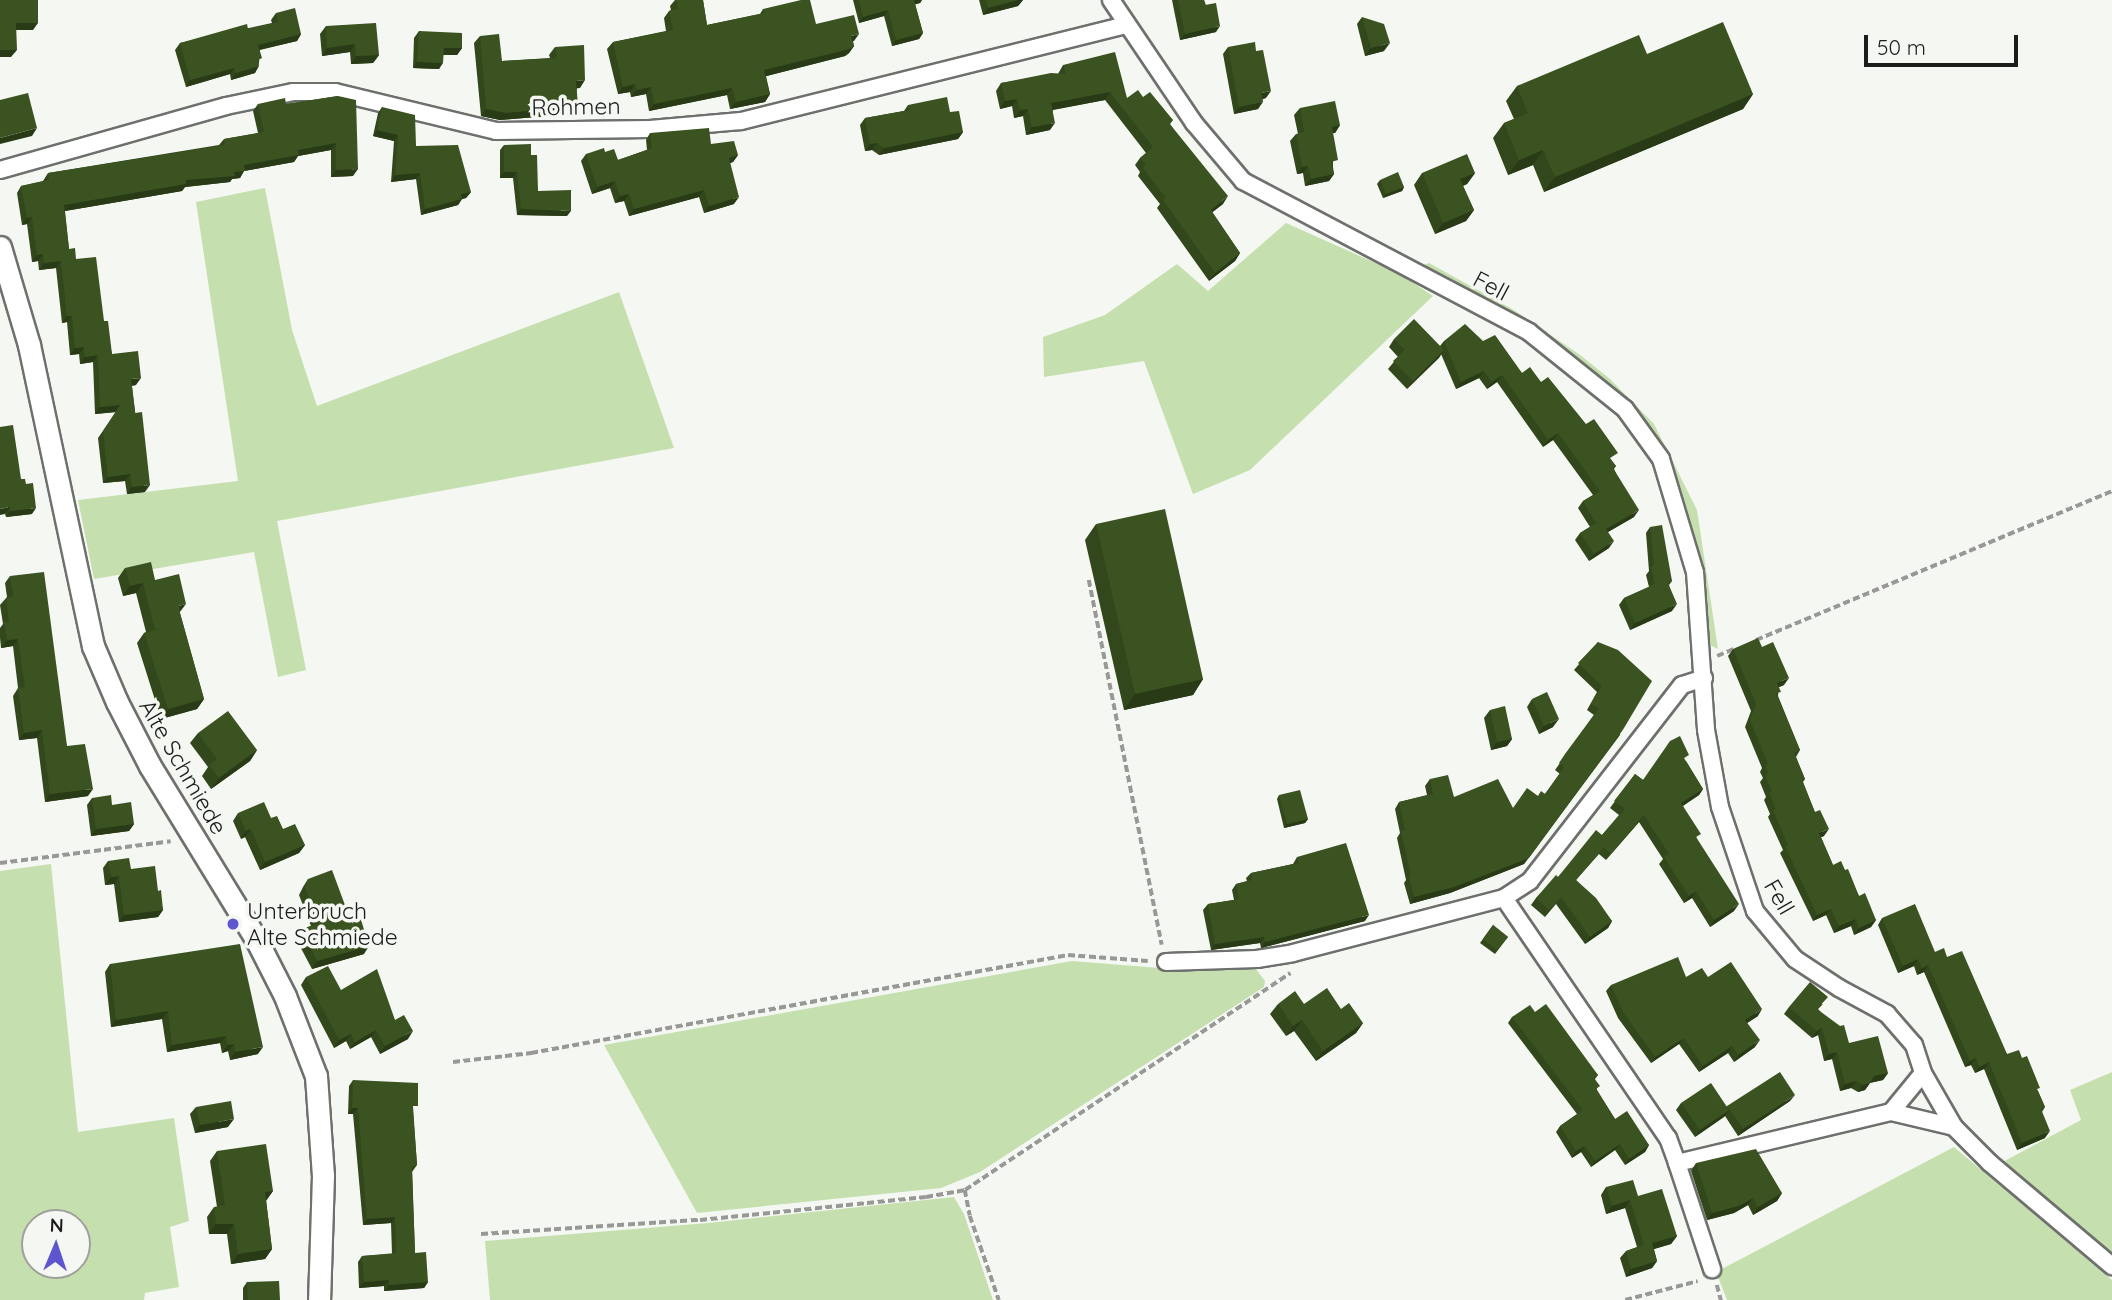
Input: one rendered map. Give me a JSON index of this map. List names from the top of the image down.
{
  "streets": {
    "street": ["Rohmen", "Fell", "Alte Schmiede"]
  },
  "crossings": [
    ["Rohmen", "Fell"]
  ],
  "places": ["Unterbruch Alte Schmiede"],
  "scale_bar": "50 m",
  "north": "top"
}
